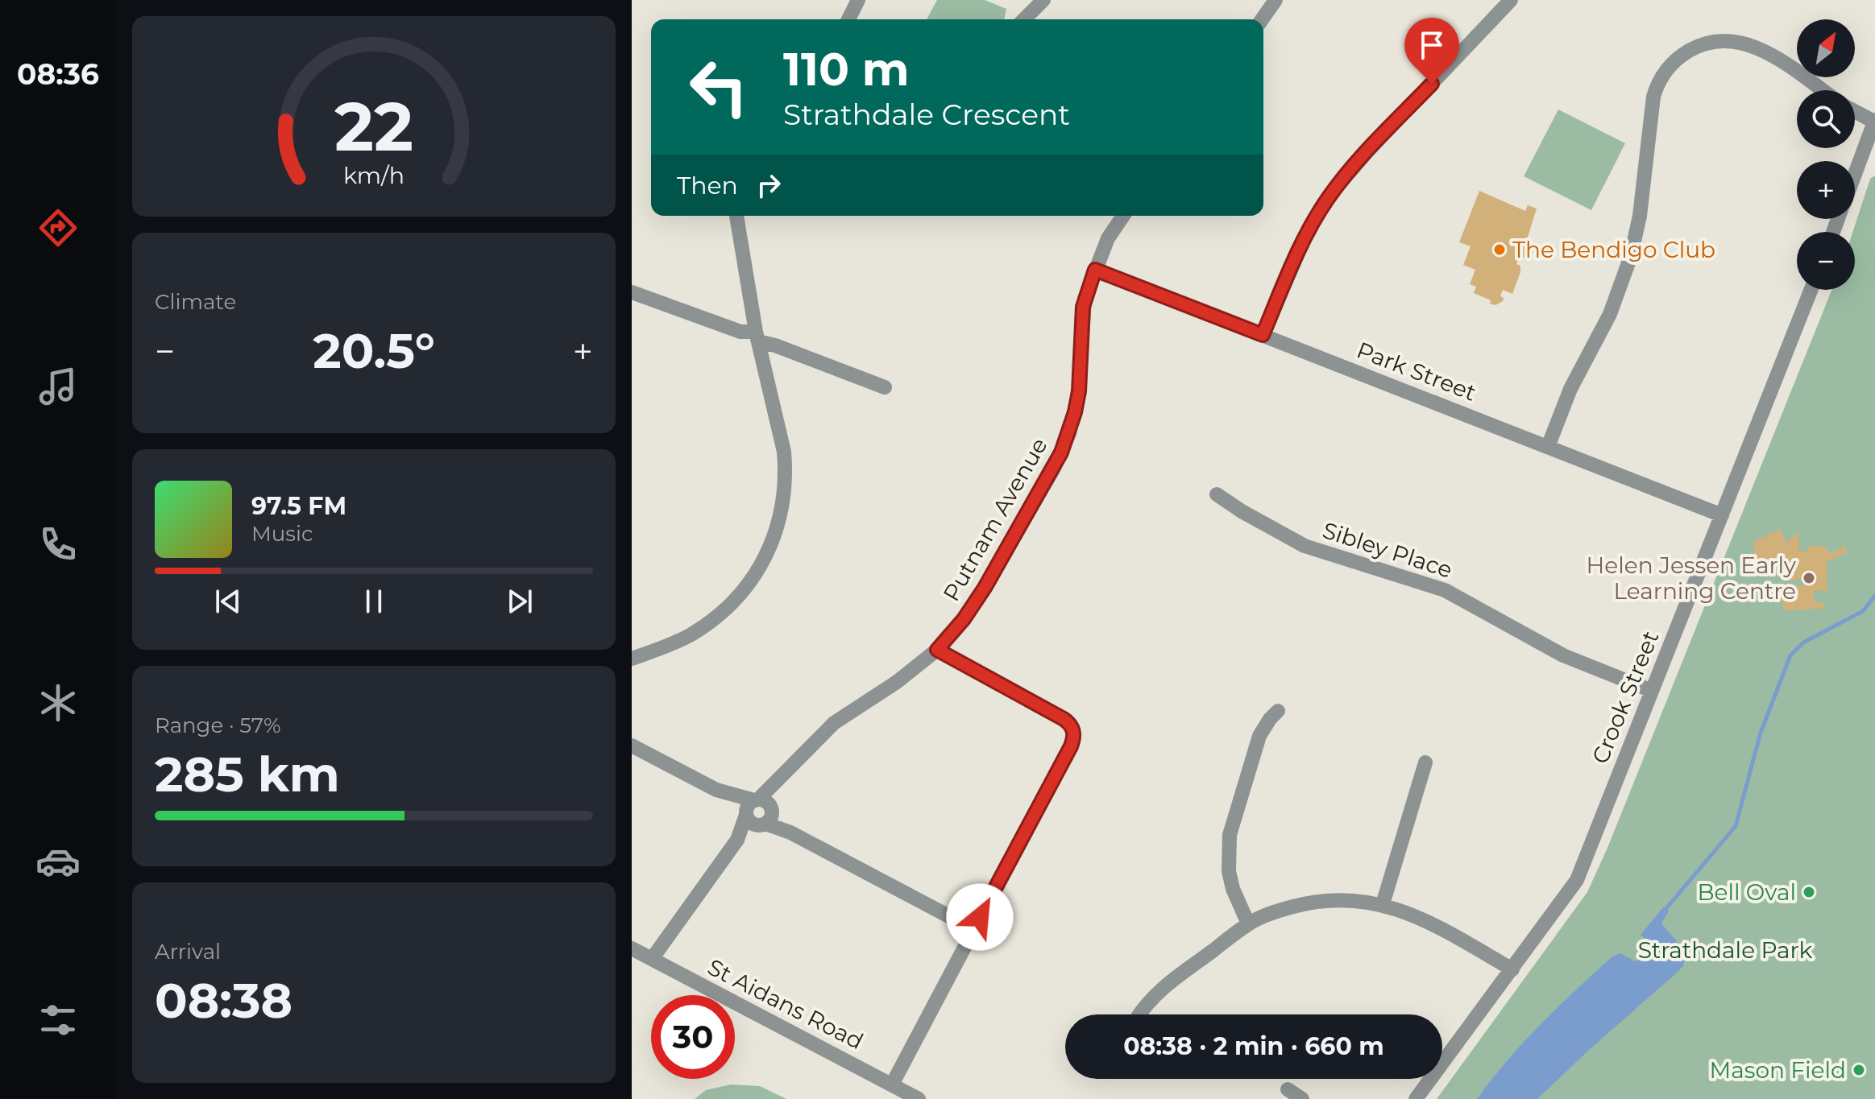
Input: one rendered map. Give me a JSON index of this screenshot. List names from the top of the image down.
{
  "streets": {
    "street": [
      "Park Street",
      "Putnam Avenue",
      "Sibley Place",
      "Crook Street",
      "St Aidans Road"
    ]
  },
  "crossings": [
    ["Park Street", "Putnam Avenue"],
    ["Park Street", "Crook Street"],
    ["Putnam Avenue", "St Aidans Road"],
    ["Sibley Place", "Crook Street"]
  ],
  "parks": ["Strathdale Park"],
  "places": [
    "The Bendigo Club",
    "Helen Jessen Early Learning Centre",
    "Bell Oval",
    "Mason Field"
  ],
  "north": "top right",
  "page": {
    "tabs": "08:36",
    "map_buttons": ["+", "−"],
    "turn": ["110 m", "Strathdale Crescent"],
    "then": "Then",
    "tile": [
      "Climate",
      ["Range · 57%", "285 km"],
      ["Arrival", "08:38"]
    ],
    "heat": ["−", "20.5°", "+"],
    "song": ["97.5 FM", "Music"],
    "limit": "30",
    "trip": "08:38 · 2 min · 660 m",
    "gauge": ["22", "km/h"]
  }
}
